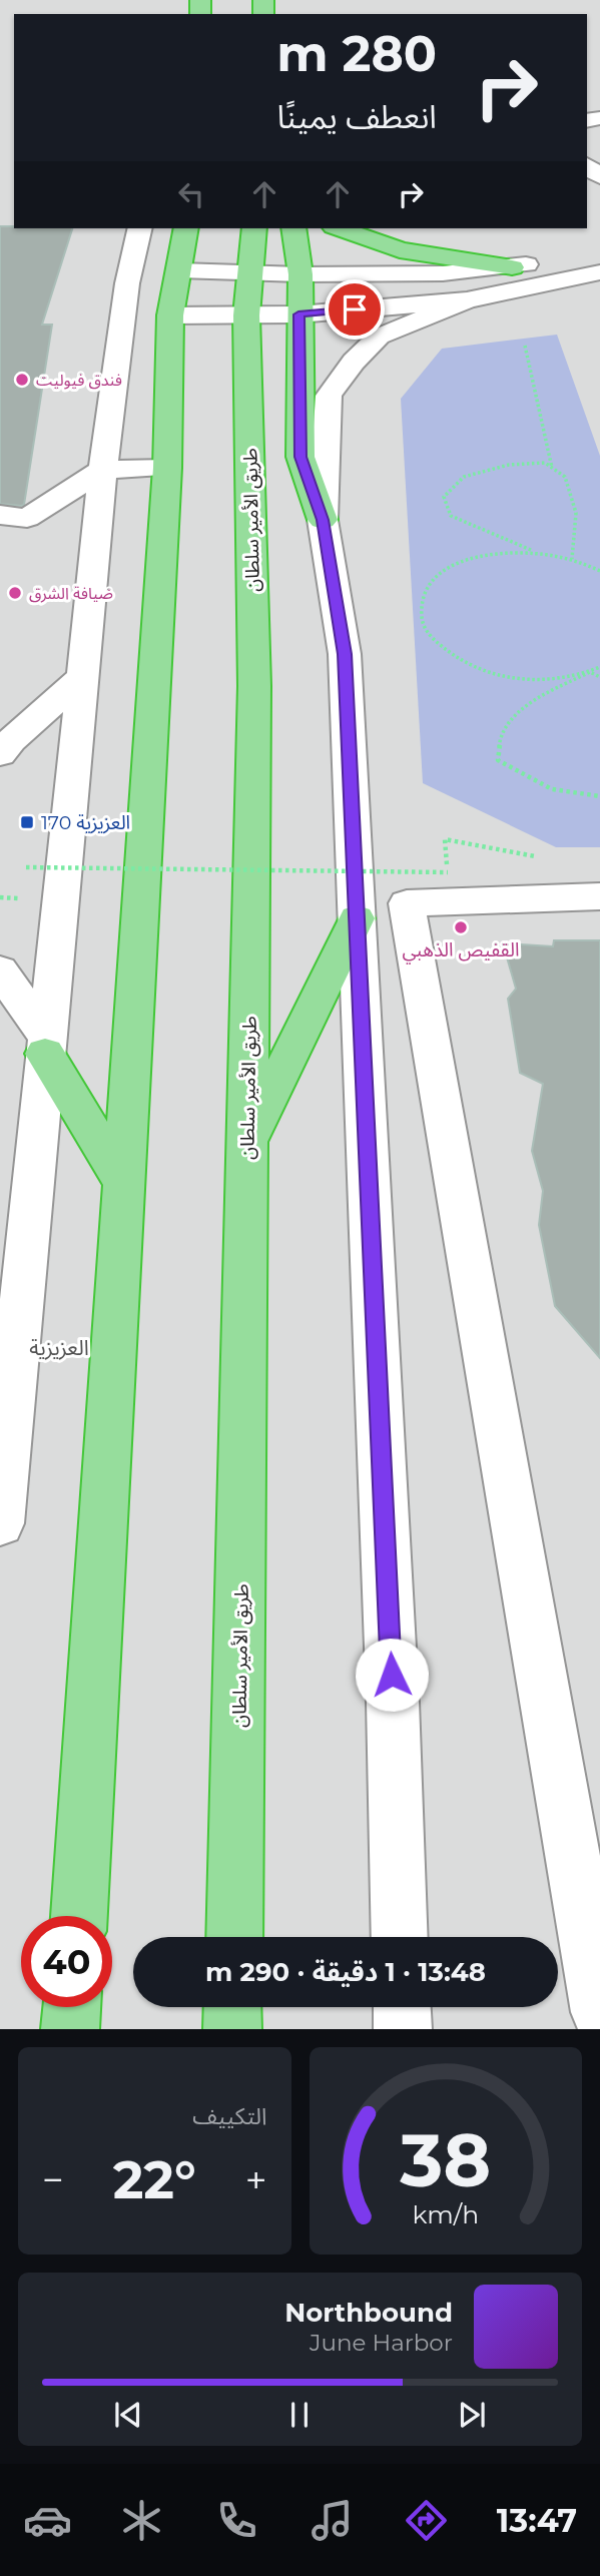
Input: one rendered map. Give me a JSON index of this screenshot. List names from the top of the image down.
{
  "streets": {
    "highway": ["طريق الأمير سلطان"]
  },
  "districts": ["العزيزية"],
  "places": {
    "other": ["فندق فيوليت", "ضيافة الشرق", "القفيص الذهبي"],
    "transit": ["العزيزية 170"]
  },
  "page": {
    "turn": ["280 m", "انعطف يمينًا"],
    "limit": "40",
    "trip": "13:48 · 1 دقيقة · 290 m",
    "tile": "التكييف",
    "heat": ["−", "22°", "+"],
    "song": ["Northbound", "June Harbor"],
    "tabs": "13:47",
    "gauge": ["38", "km/h"]
  }
}
